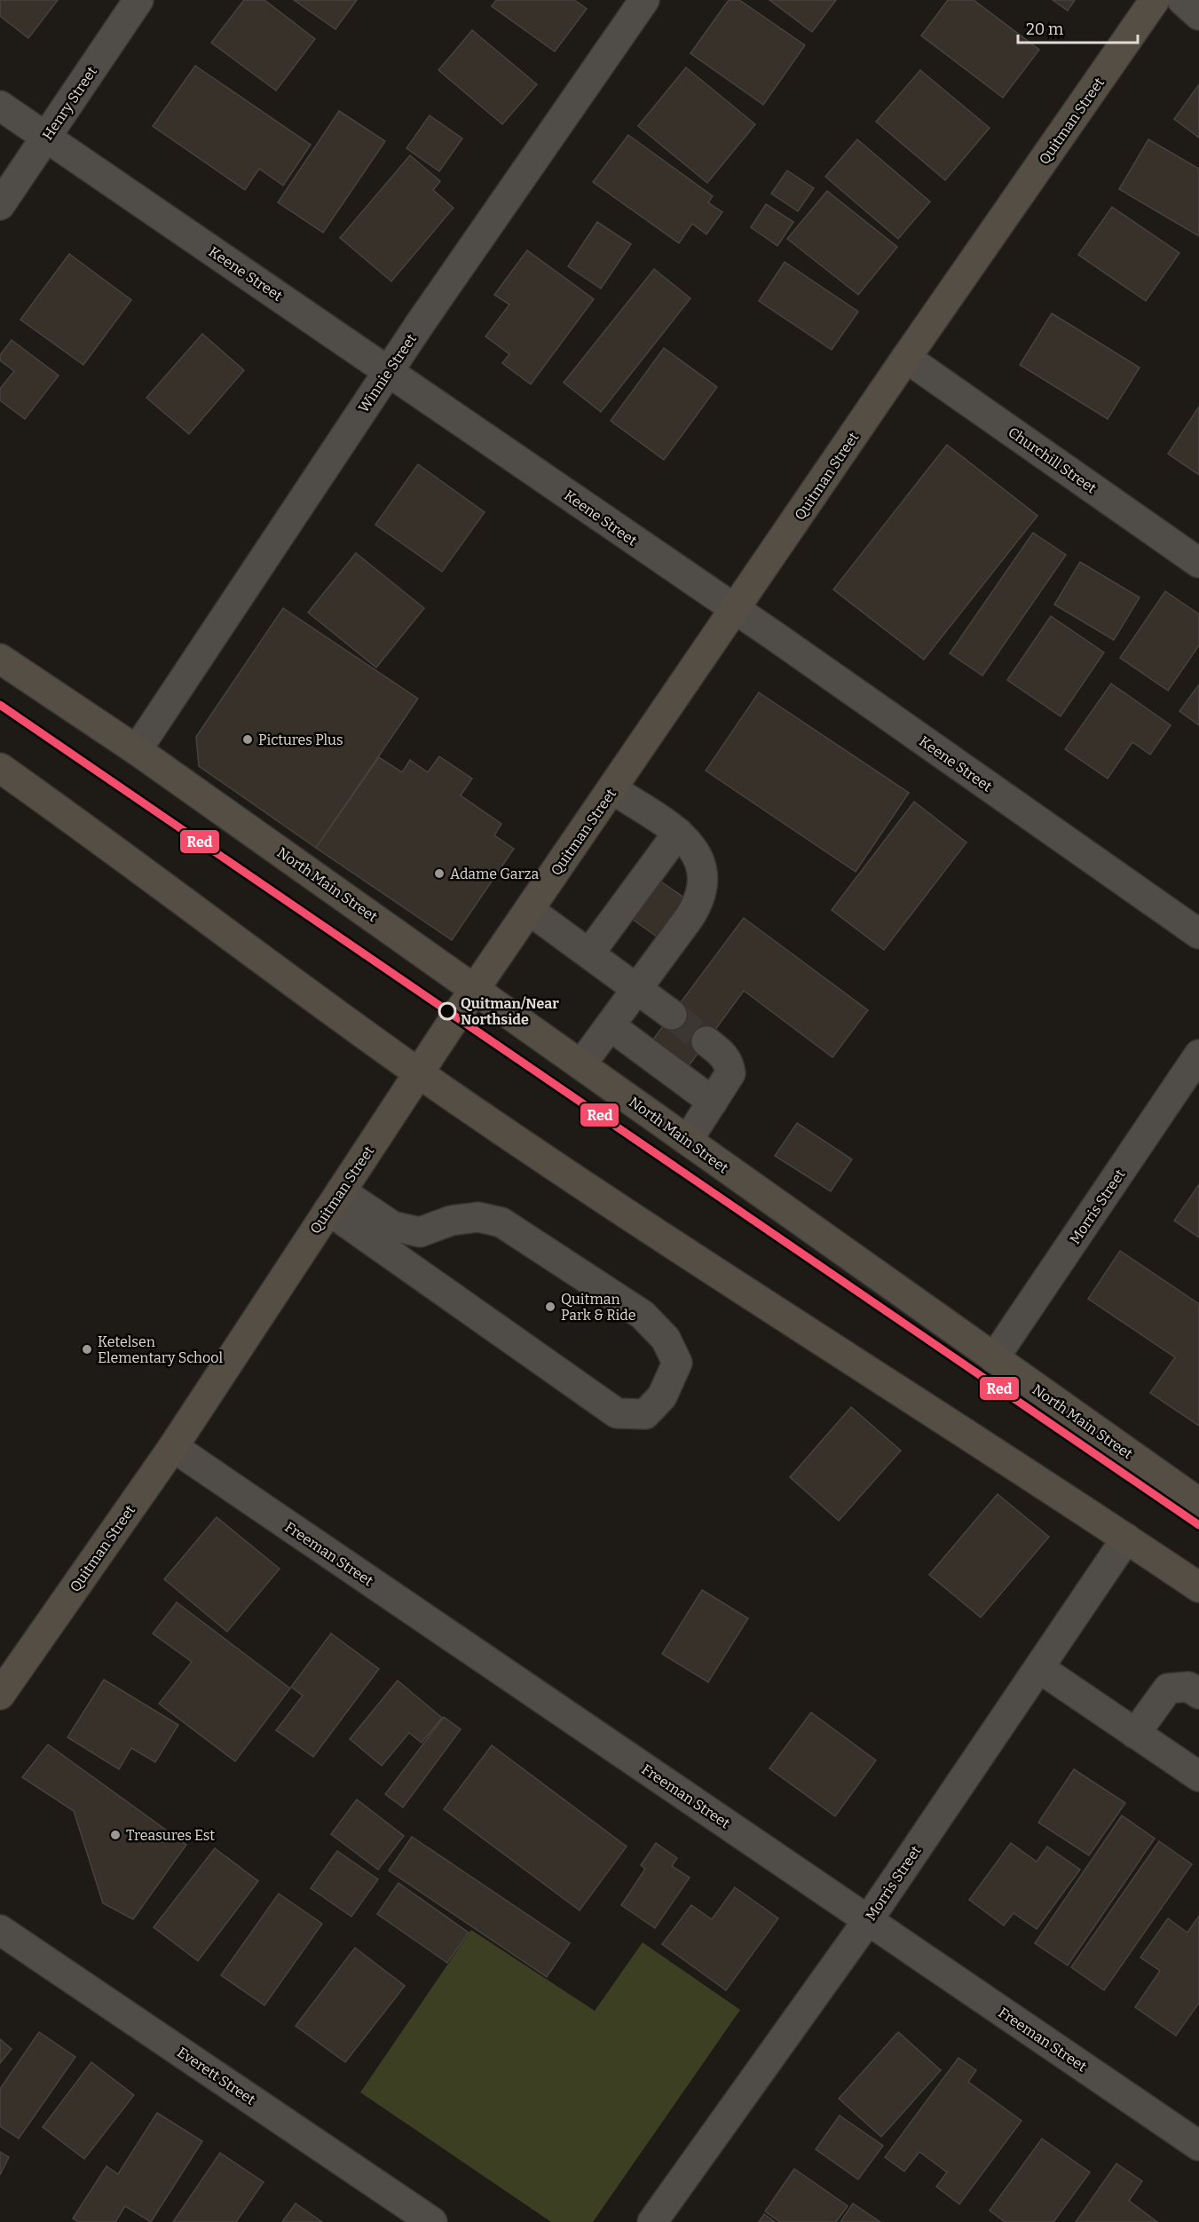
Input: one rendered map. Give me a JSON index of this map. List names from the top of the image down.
{
  "streets": {
    "main road": ["Quitman Street", "North Main Street"],
    "street": [
      "Henry Street",
      "Keene Street",
      "Winnie Street",
      "Churchill Street",
      "Morris Street",
      "Freeman Street",
      "Everett Street"
    ]
  },
  "crossings": [
    ["Henry Street", "Keene Street"],
    ["Quitman Street", "Keene Street"],
    ["Quitman Street", "Churchill Street"],
    ["Quitman Street", "North Main Street"],
    ["Quitman Street", "Freeman Street"],
    ["Keene Street", "Winnie Street"],
    ["Winnie Street", "North Main Street"],
    ["North Main Street", "Morris Street"],
    ["Morris Street", "Freeman Street"]
  ],
  "places": [
    "Pictures Plus",
    "Adame Garza",
    "Quitman/Near Northside",
    "Quitman Park & Ride",
    "Ketelsen Elementary School",
    "Treasures Est"
  ],
  "lines": ["transit line Red"],
  "scale_bar": "20 m"
}
